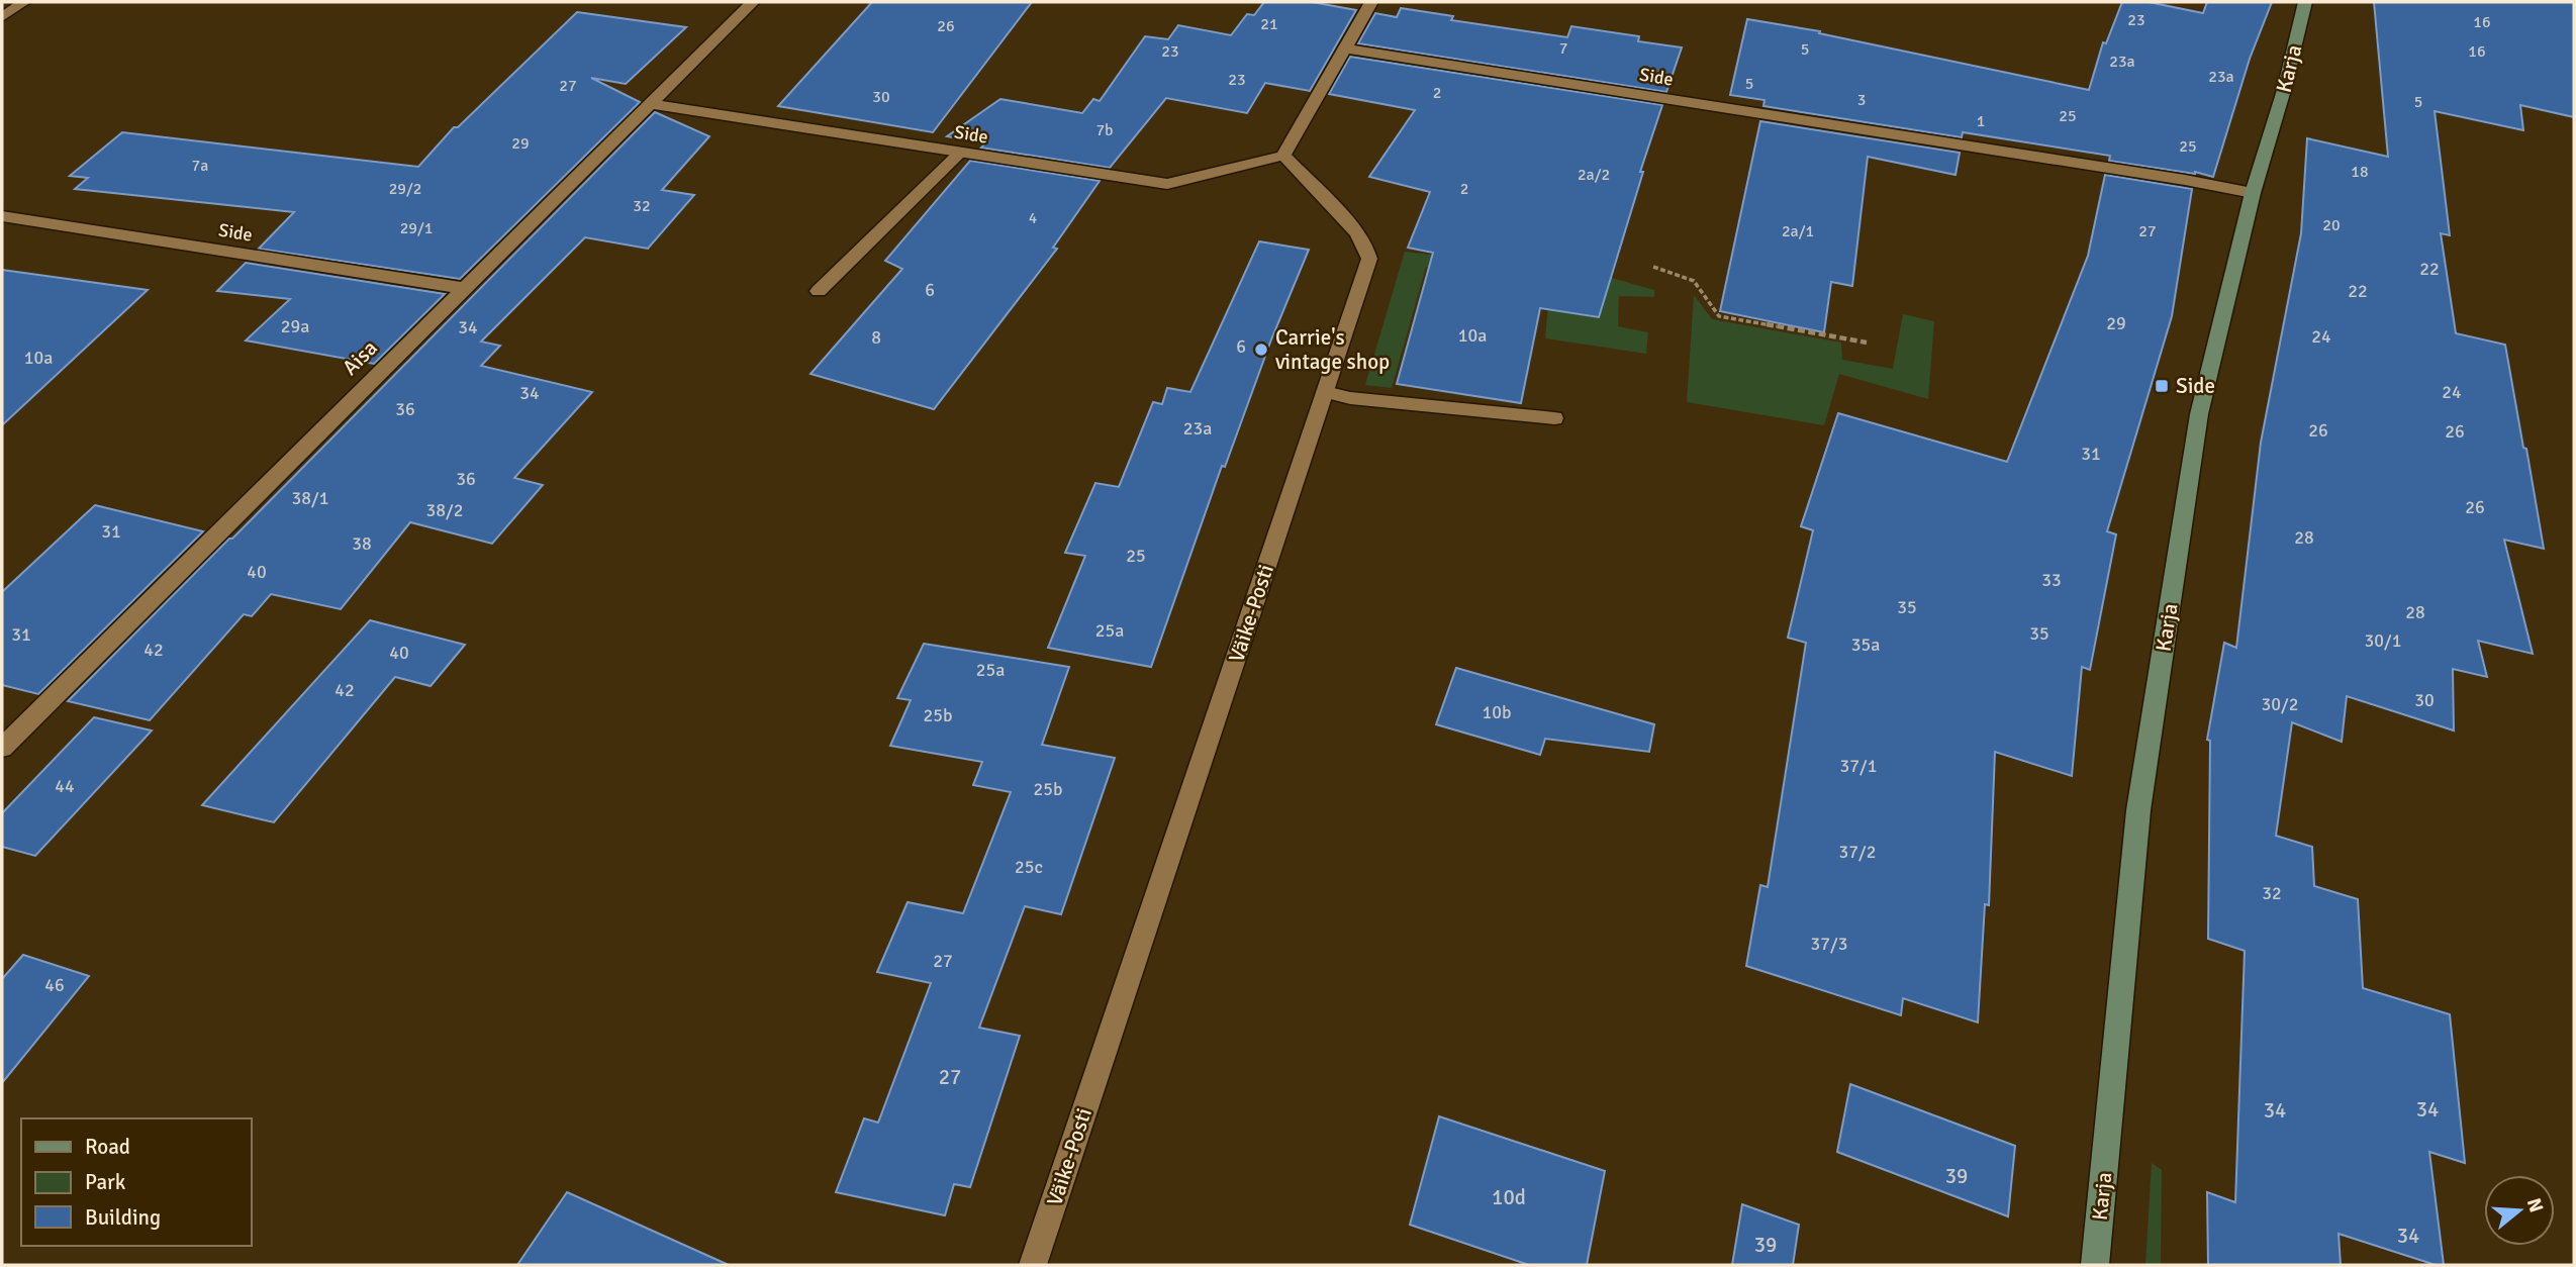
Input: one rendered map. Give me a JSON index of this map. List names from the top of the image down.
{
  "streets": {
    "street": [
      "Karja",
      "Side",
      "Aisa",
      "Väike-Posti"
    ]
  },
  "crossings": [
    ["Karja", "Side"],
    ["Side", "Aisa"],
    ["Side", "Väike-Posti"]
  ],
  "places": {
    "other": ["Carrie's vintage shop"],
    "transit": ["Side"]
  },
  "house_numbers": [
    "23",
    "16",
    "21",
    "26",
    "7",
    "5",
    "23",
    "16",
    "23a",
    "23a",
    "23",
    "5",
    "27",
    "2",
    "30",
    "3",
    "5",
    "25",
    "1",
    "7b",
    "29",
    "25",
    "7a",
    "18",
    "2a/2",
    "29/2",
    "2",
    "32",
    "4",
    "20",
    "29/1",
    "2a/1",
    "27",
    "22",
    "6",
    "22",
    "29",
    "29a",
    "34",
    "10a",
    "24",
    "8",
    "6",
    "10a",
    "24",
    "34",
    "36",
    "23a",
    "26",
    "26",
    "31",
    "36",
    "38/1",
    "26",
    "38/2",
    "31",
    "28",
    "38",
    "25",
    "40",
    "33",
    "35",
    "28",
    "25a",
    "35",
    "31",
    "30/1",
    "35a",
    "42",
    "40",
    "25a",
    "42",
    "30",
    "30/2",
    "10b",
    "25b",
    "37/1",
    "44",
    "25b",
    "37/2",
    "25c",
    "32",
    "37/3",
    "27",
    "46",
    "27",
    "34",
    "34",
    "39",
    "10d",
    "34",
    "39"
  ],
  "legend": ["Road", "Park", "Building"],
  "north": "right"
}
